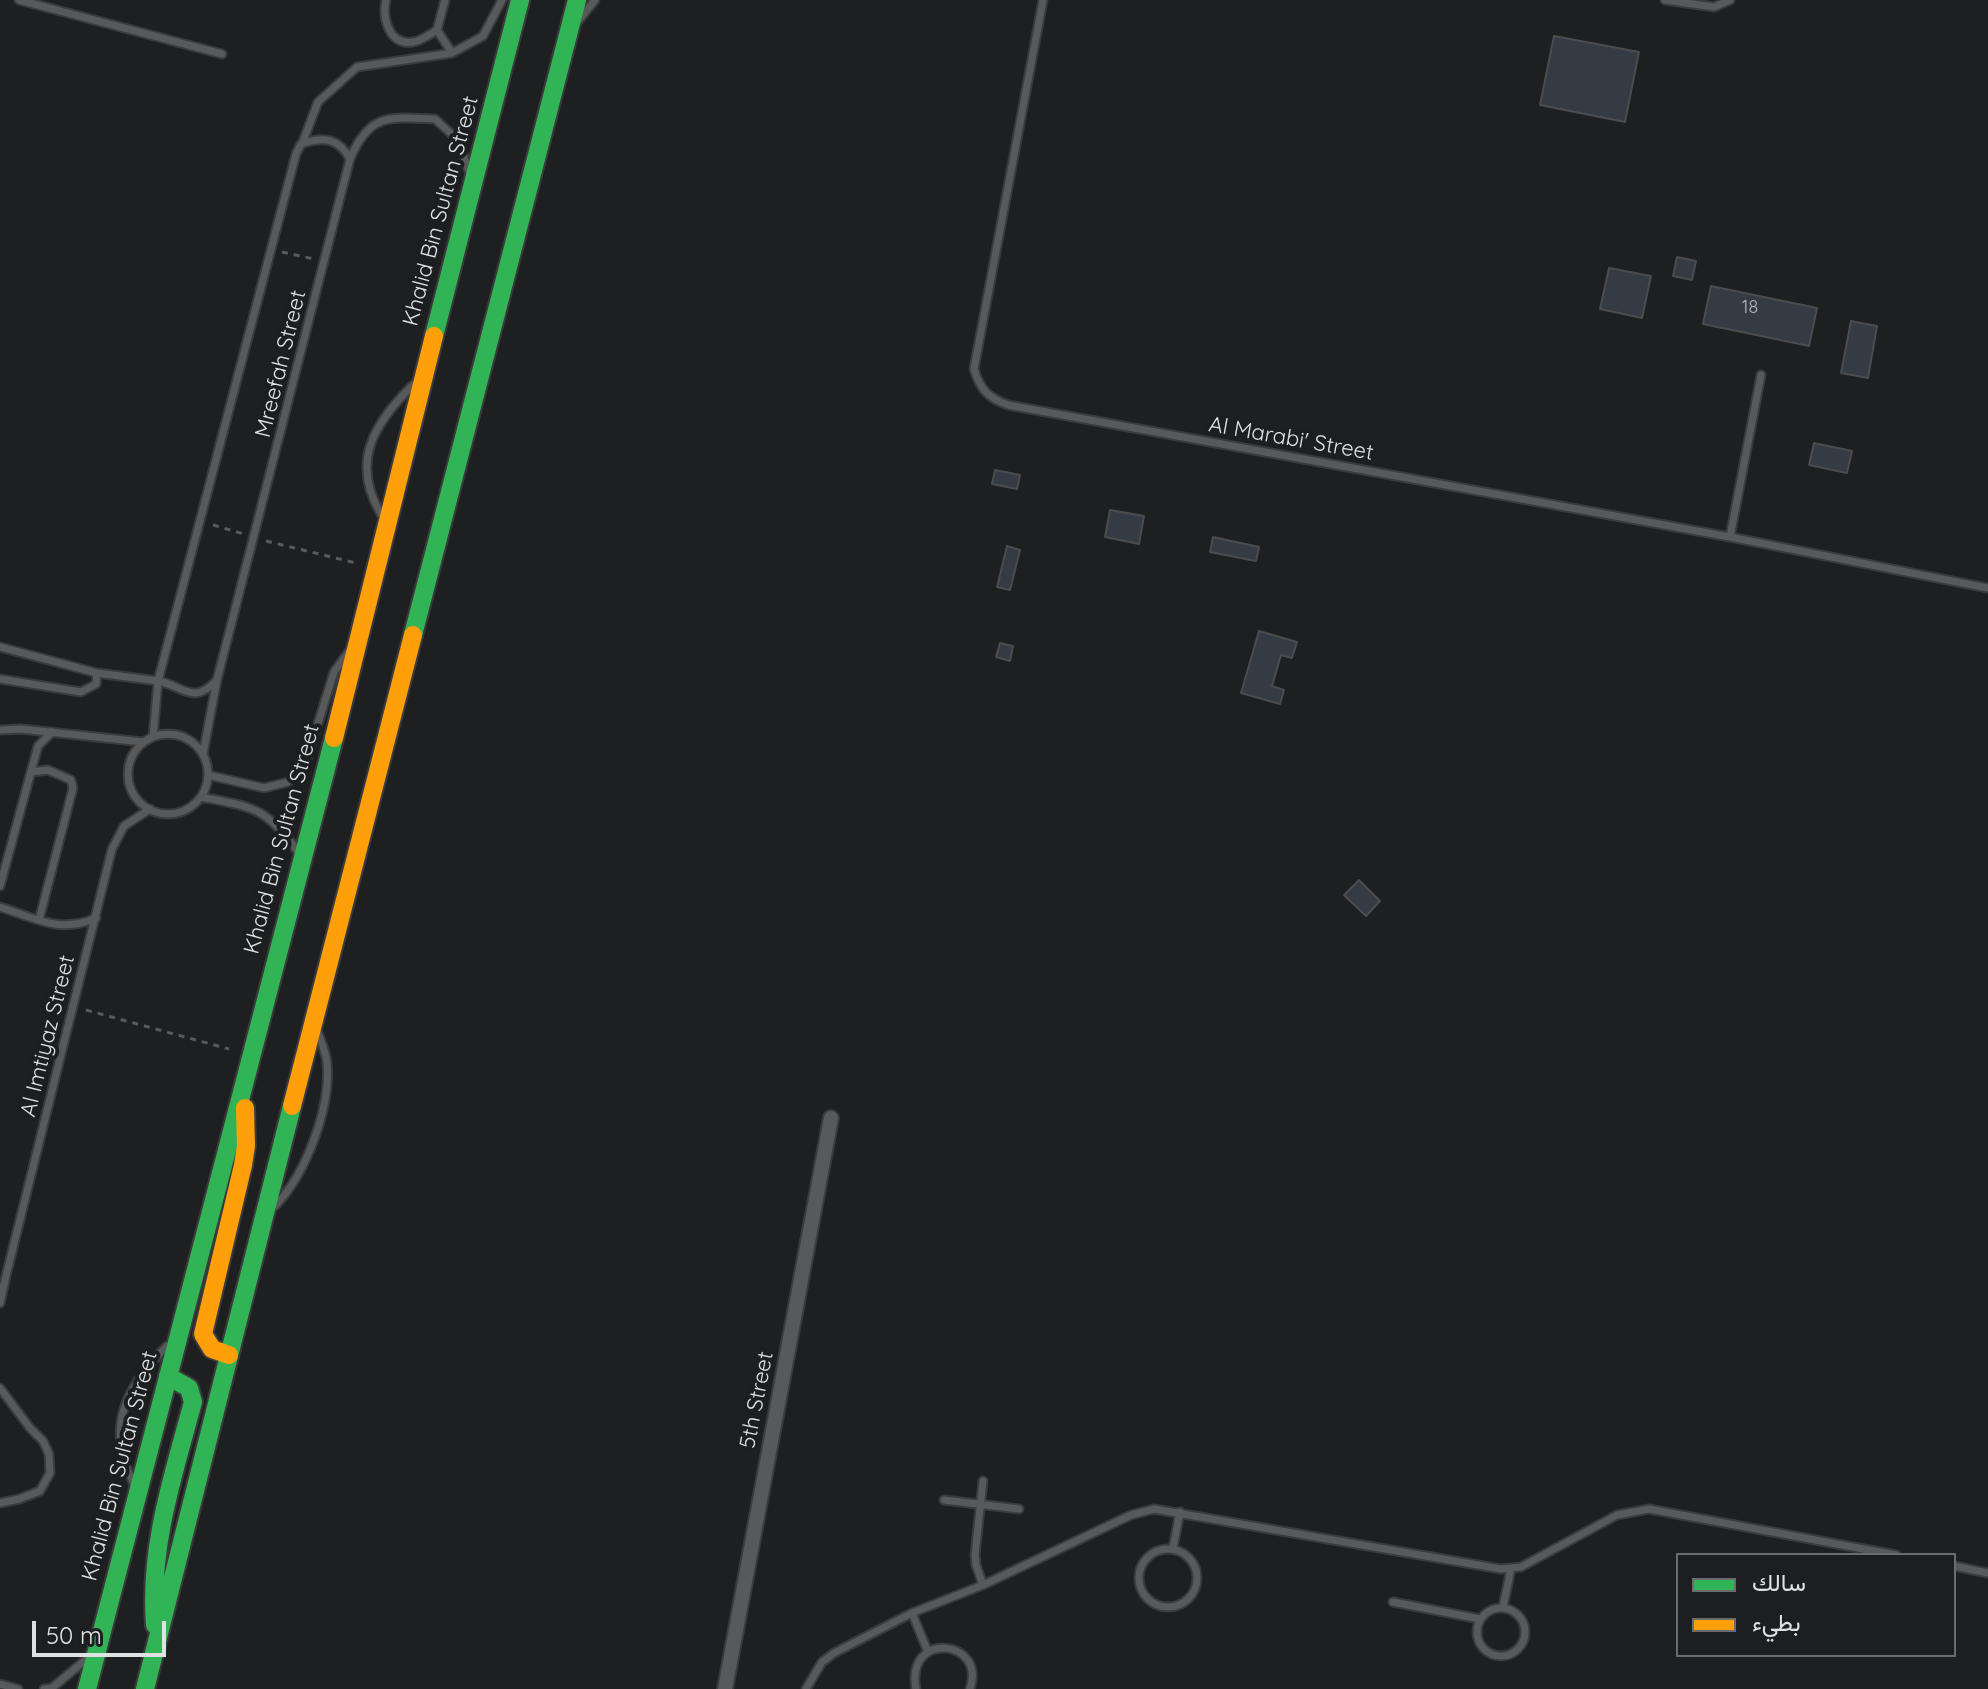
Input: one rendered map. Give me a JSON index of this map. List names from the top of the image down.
{
  "streets": {
    "main road": ["Khalid Bin Sultan Street"],
    "street": ["5th Street"],
    "lane": ["Mreefah Street", "Al Marabi' Street", "Al Imtiyaz Street"]
  },
  "crossings": [
    ["Khalid Bin Sultan Street", "Mreefah Street"],
    ["Mreefah Street", "Al Imtiyaz Street"]
  ],
  "house_numbers": ["18"],
  "legend": ["سالك", "بطيء"],
  "scale_bar": "50 m"
}
